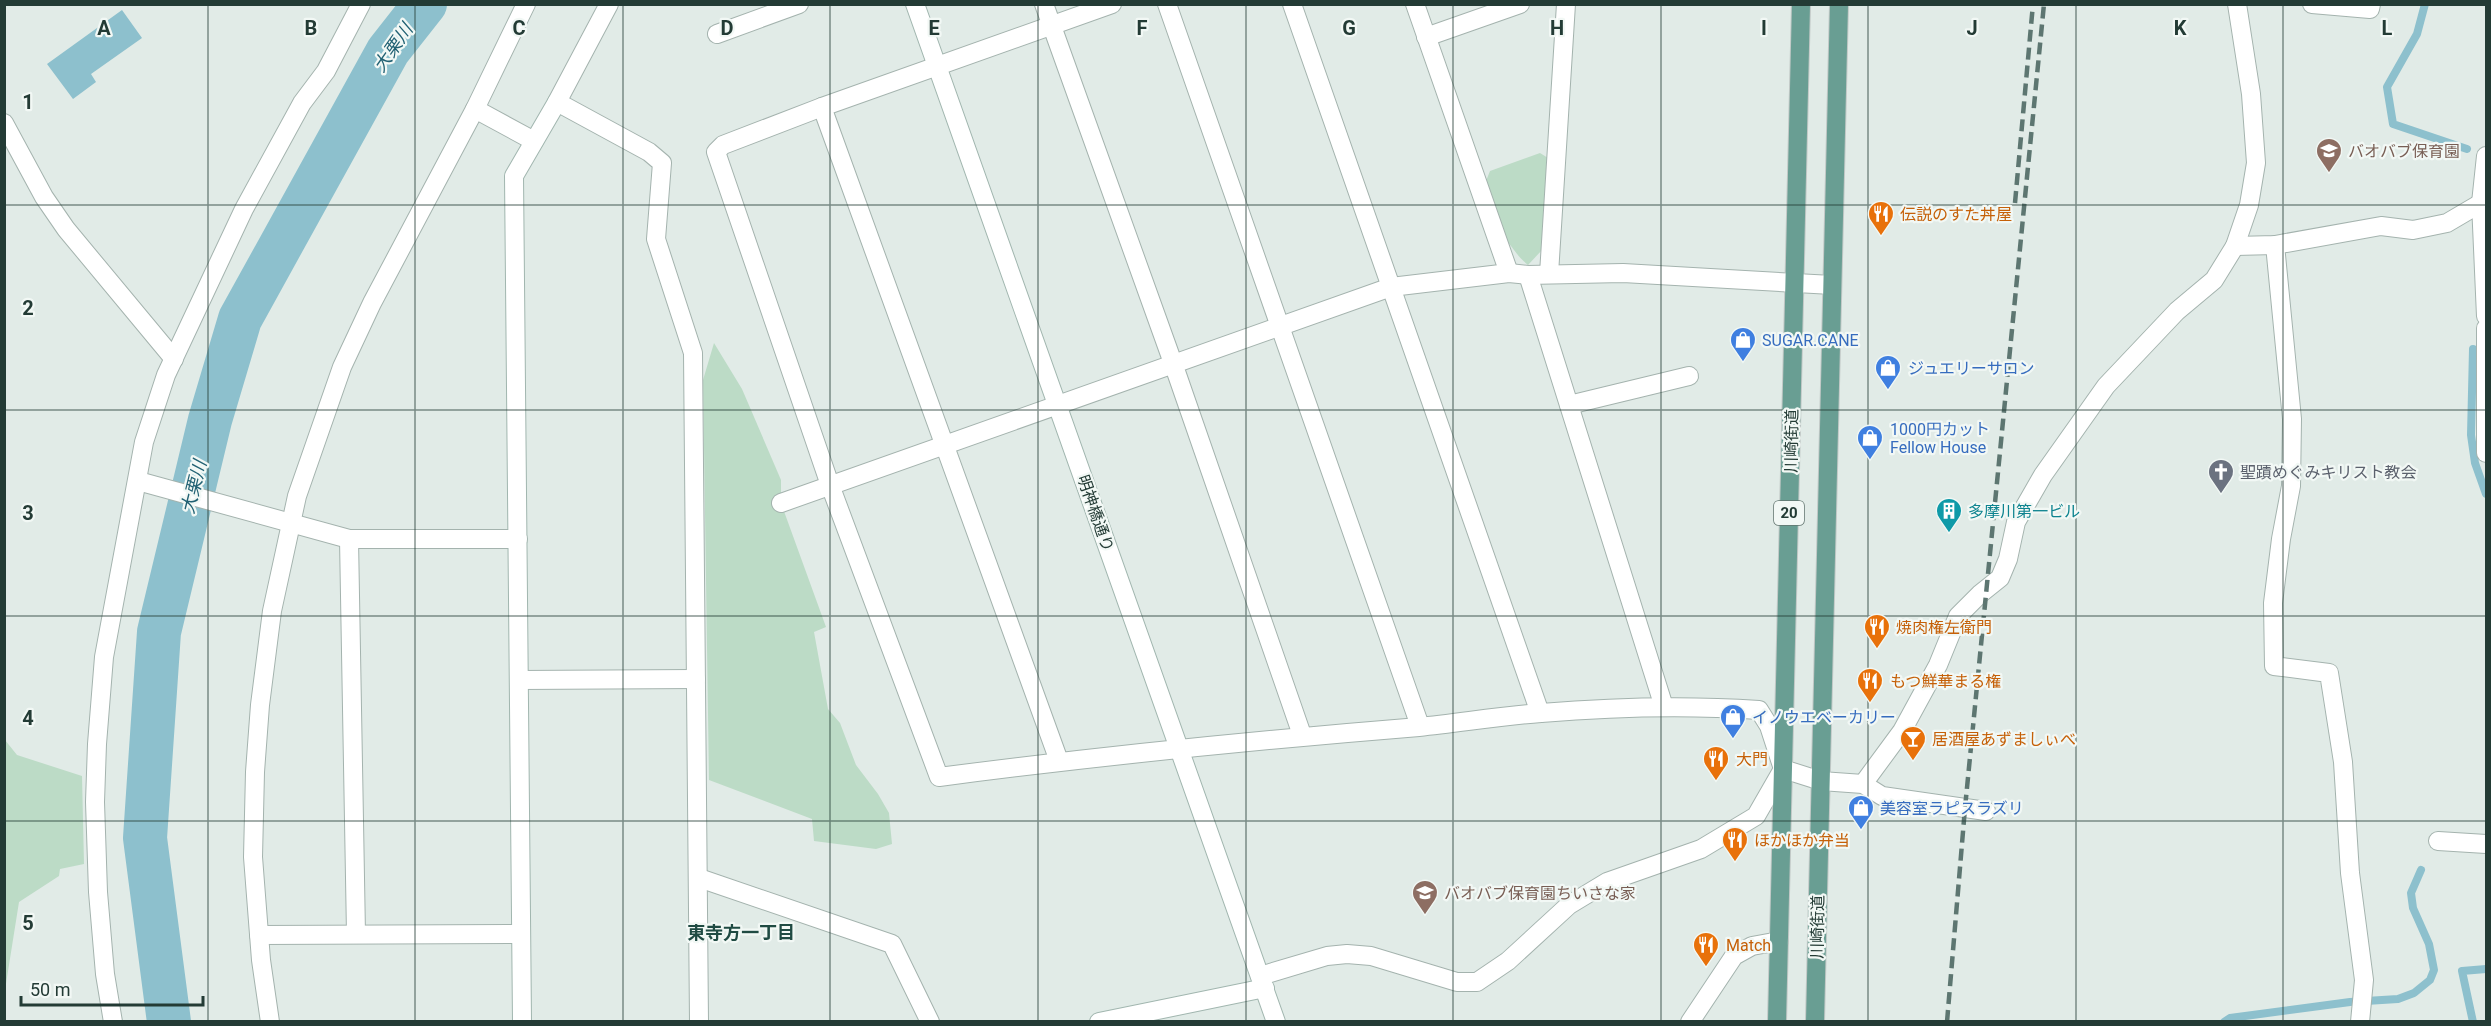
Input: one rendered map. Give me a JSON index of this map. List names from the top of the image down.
{
  "streets": {
    "main road": ["川崎街道", "20"],
    "street": ["明神橋通り"]
  },
  "districts": ["東寺方一丁目"],
  "water": ["大栗川"],
  "places": {
    "school or university": ["バオバブ保育園", "バオバブ保育園ちいさな家"],
    "restaurant": [
      "伝説のすた丼屋",
      "焼肉権左衛門",
      "もつ鮮華まる権",
      "大門",
      "ほかほか弁当",
      "Match"
    ],
    "shop": [
      "SUGAR.CANE",
      "ジュエリーサロン",
      "1000円カット Fellow House",
      "イノウエベーカリー",
      "美容室ラピスラズリ"
    ],
    "church": ["聖蹟めぐみキリスト教会"],
    "building": ["多摩川第一ビル"],
    "bar": ["居酒屋あずましぃべ"]
  },
  "scale_bar": "50 m",
  "grid": {
    "columns": [
      "A",
      "B",
      "C",
      "D",
      "E",
      "F",
      "G",
      "H",
      "I",
      "J",
      "K",
      "L"
    ],
    "rows": [
      "1",
      "2",
      "3",
      "4",
      "5"
    ]
  }
}
